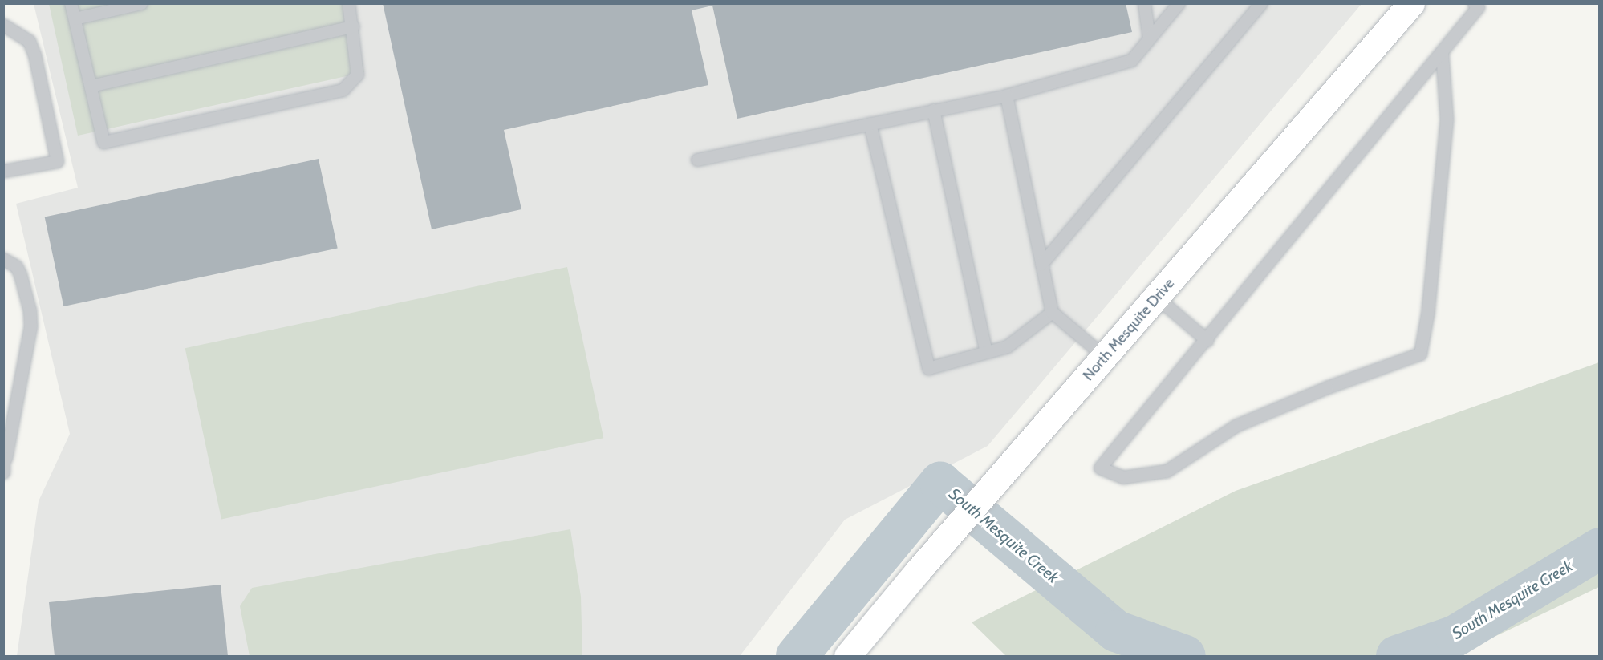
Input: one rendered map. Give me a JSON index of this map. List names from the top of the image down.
{
  "streets": {
    "street": ["North Mesquite Drive"]
  },
  "water": ["South Mesquite Creek"]
}
